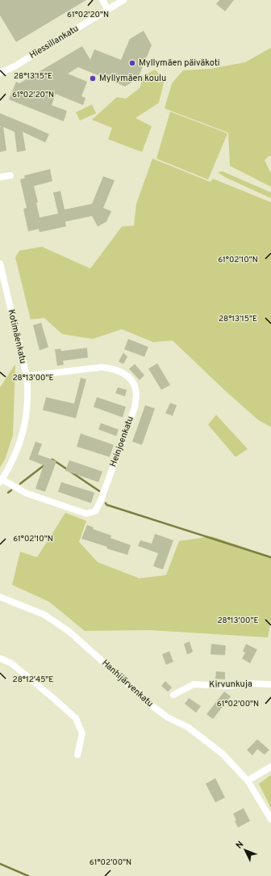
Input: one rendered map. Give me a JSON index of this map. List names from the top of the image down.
{
  "streets": {
    "street": [
      "Hiessillankatu",
      "Kotimäenkatu",
      "Heinjoenkatu",
      "Hanhijärvenkatu",
      "Kirvunkuja"
    ]
  },
  "crossings": [
    ["Kotimäenkatu", "Heinjoenkatu"]
  ],
  "places": ["Myllymäen päiväkoti", "Myllymäen koulu"],
  "north": "top left",
  "coordinates": [
    "61°02'20\"N",
    "28°13'15\"E",
    "61°02'10\"N",
    "28°13'00\"E",
    "28°12'45\"E",
    "61°02'00\"N"
  ]
}
